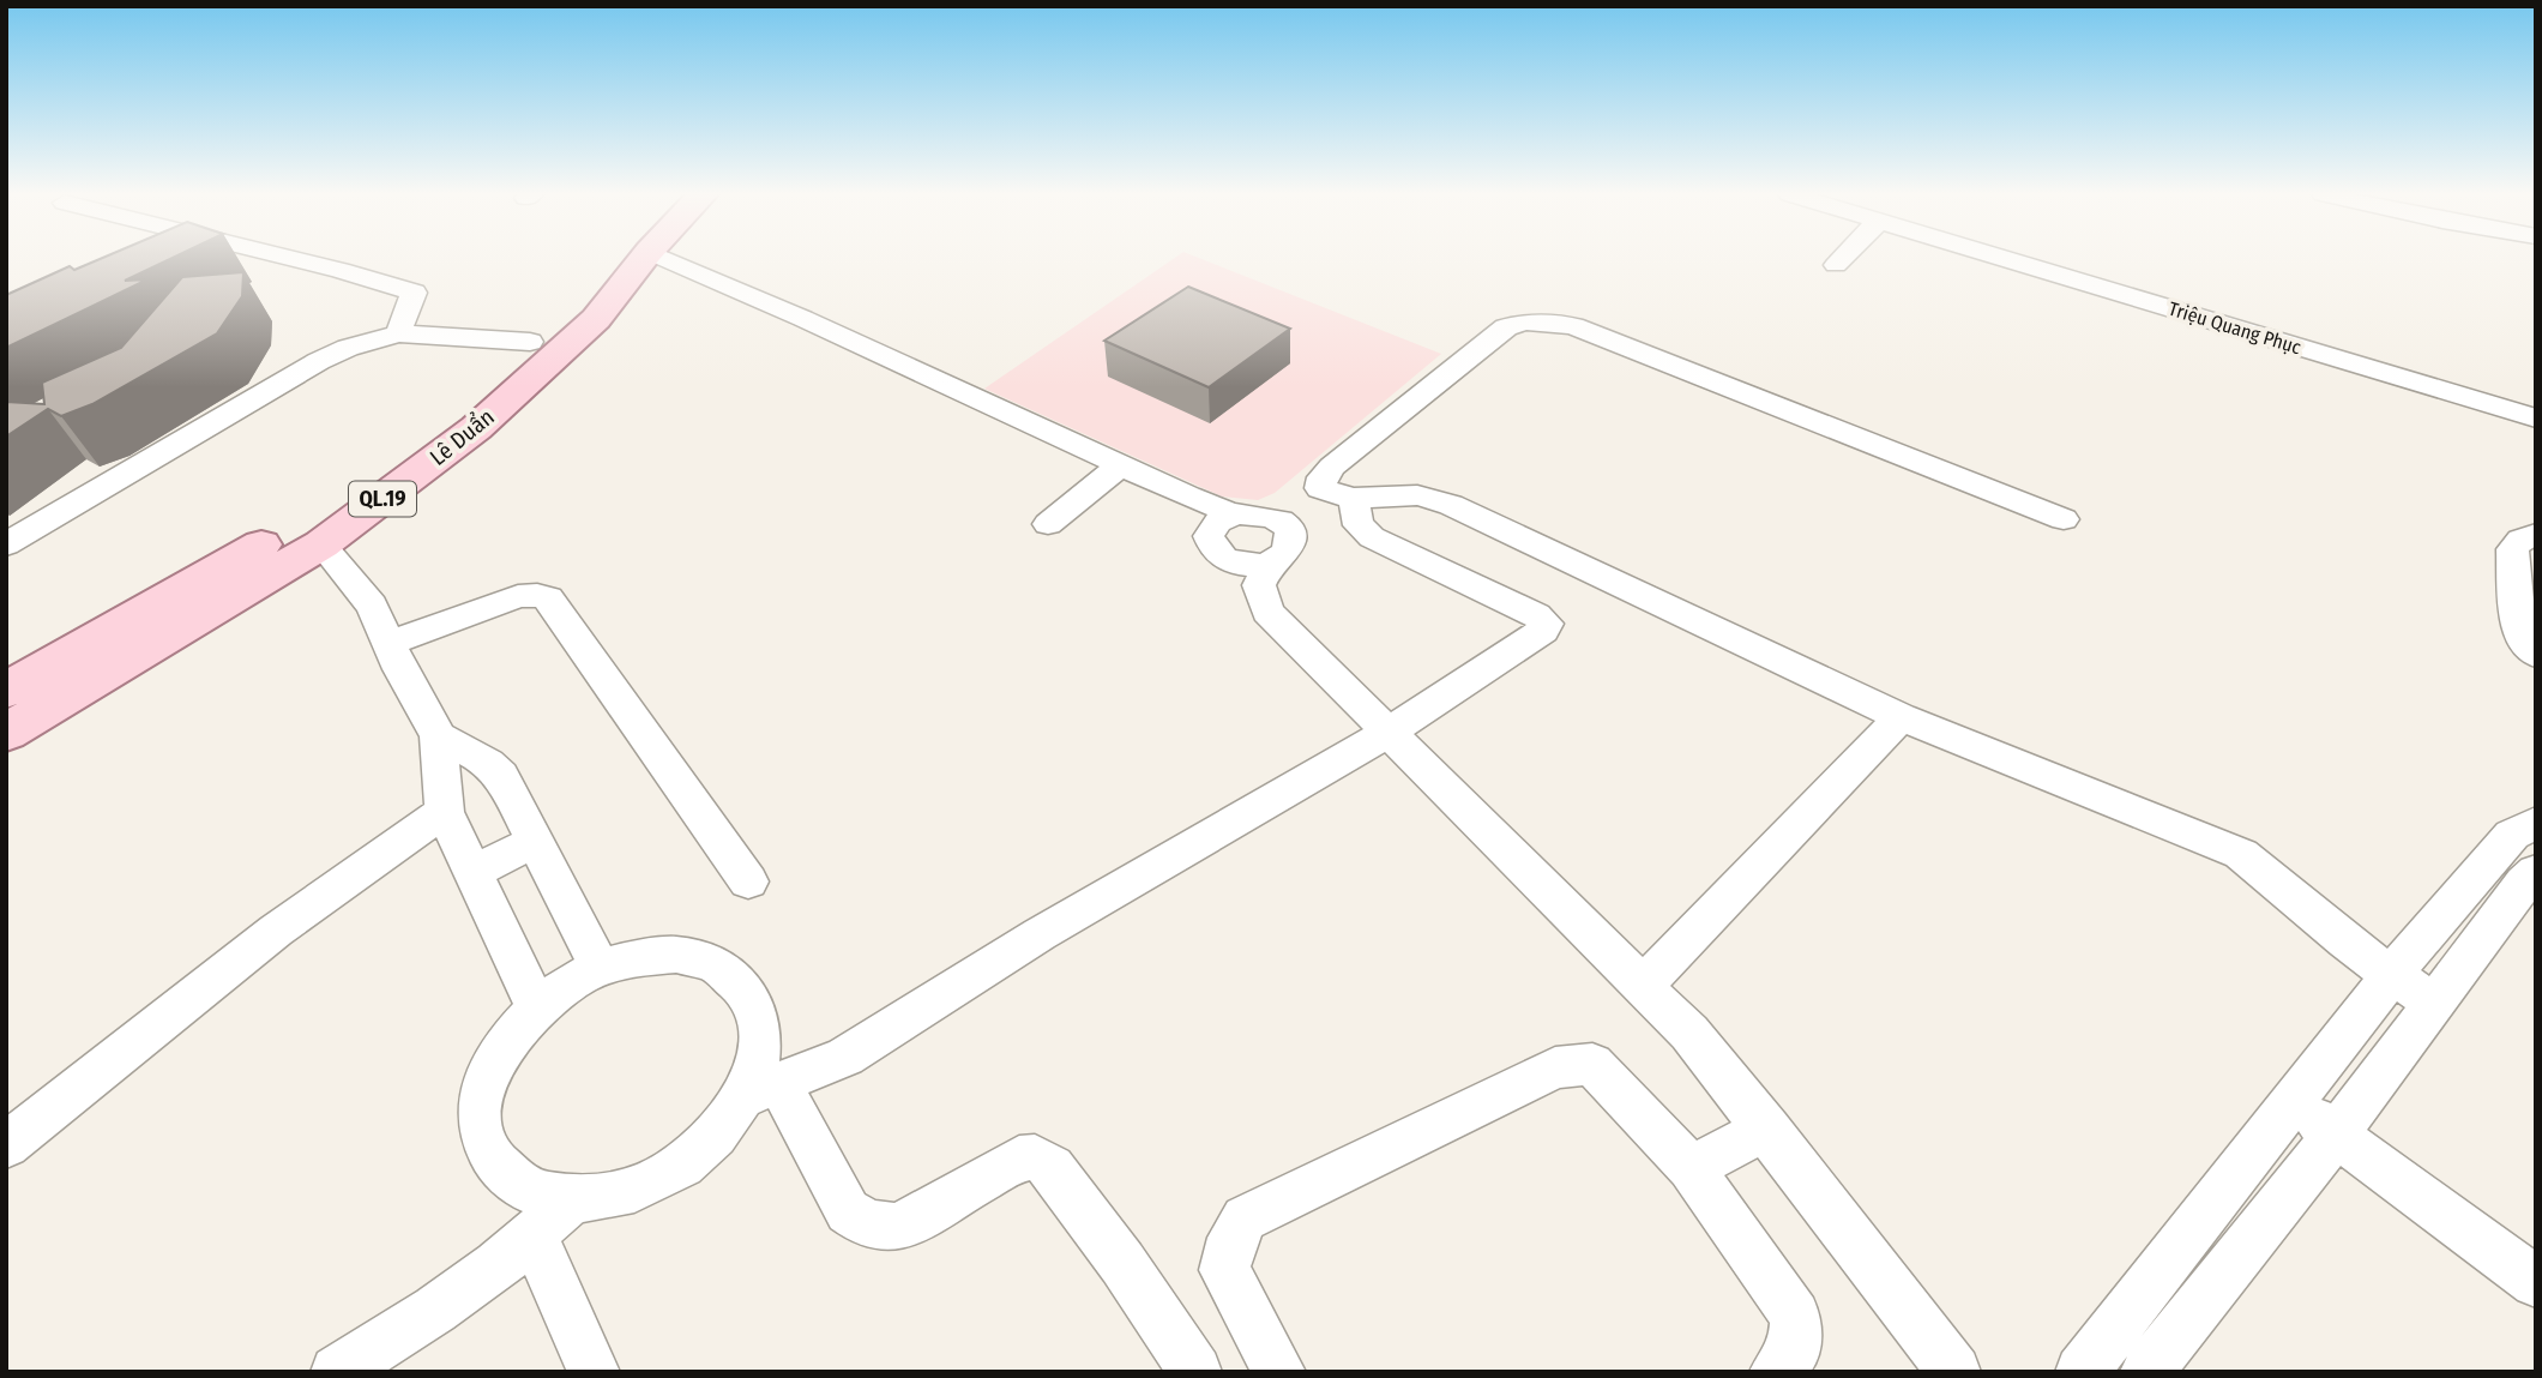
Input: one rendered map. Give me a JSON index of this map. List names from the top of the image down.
{
  "streets": {
    "main road": ["Lê Duẩn", "QL.19"],
    "street": ["Triệu Quang Phục"]
  }
}
